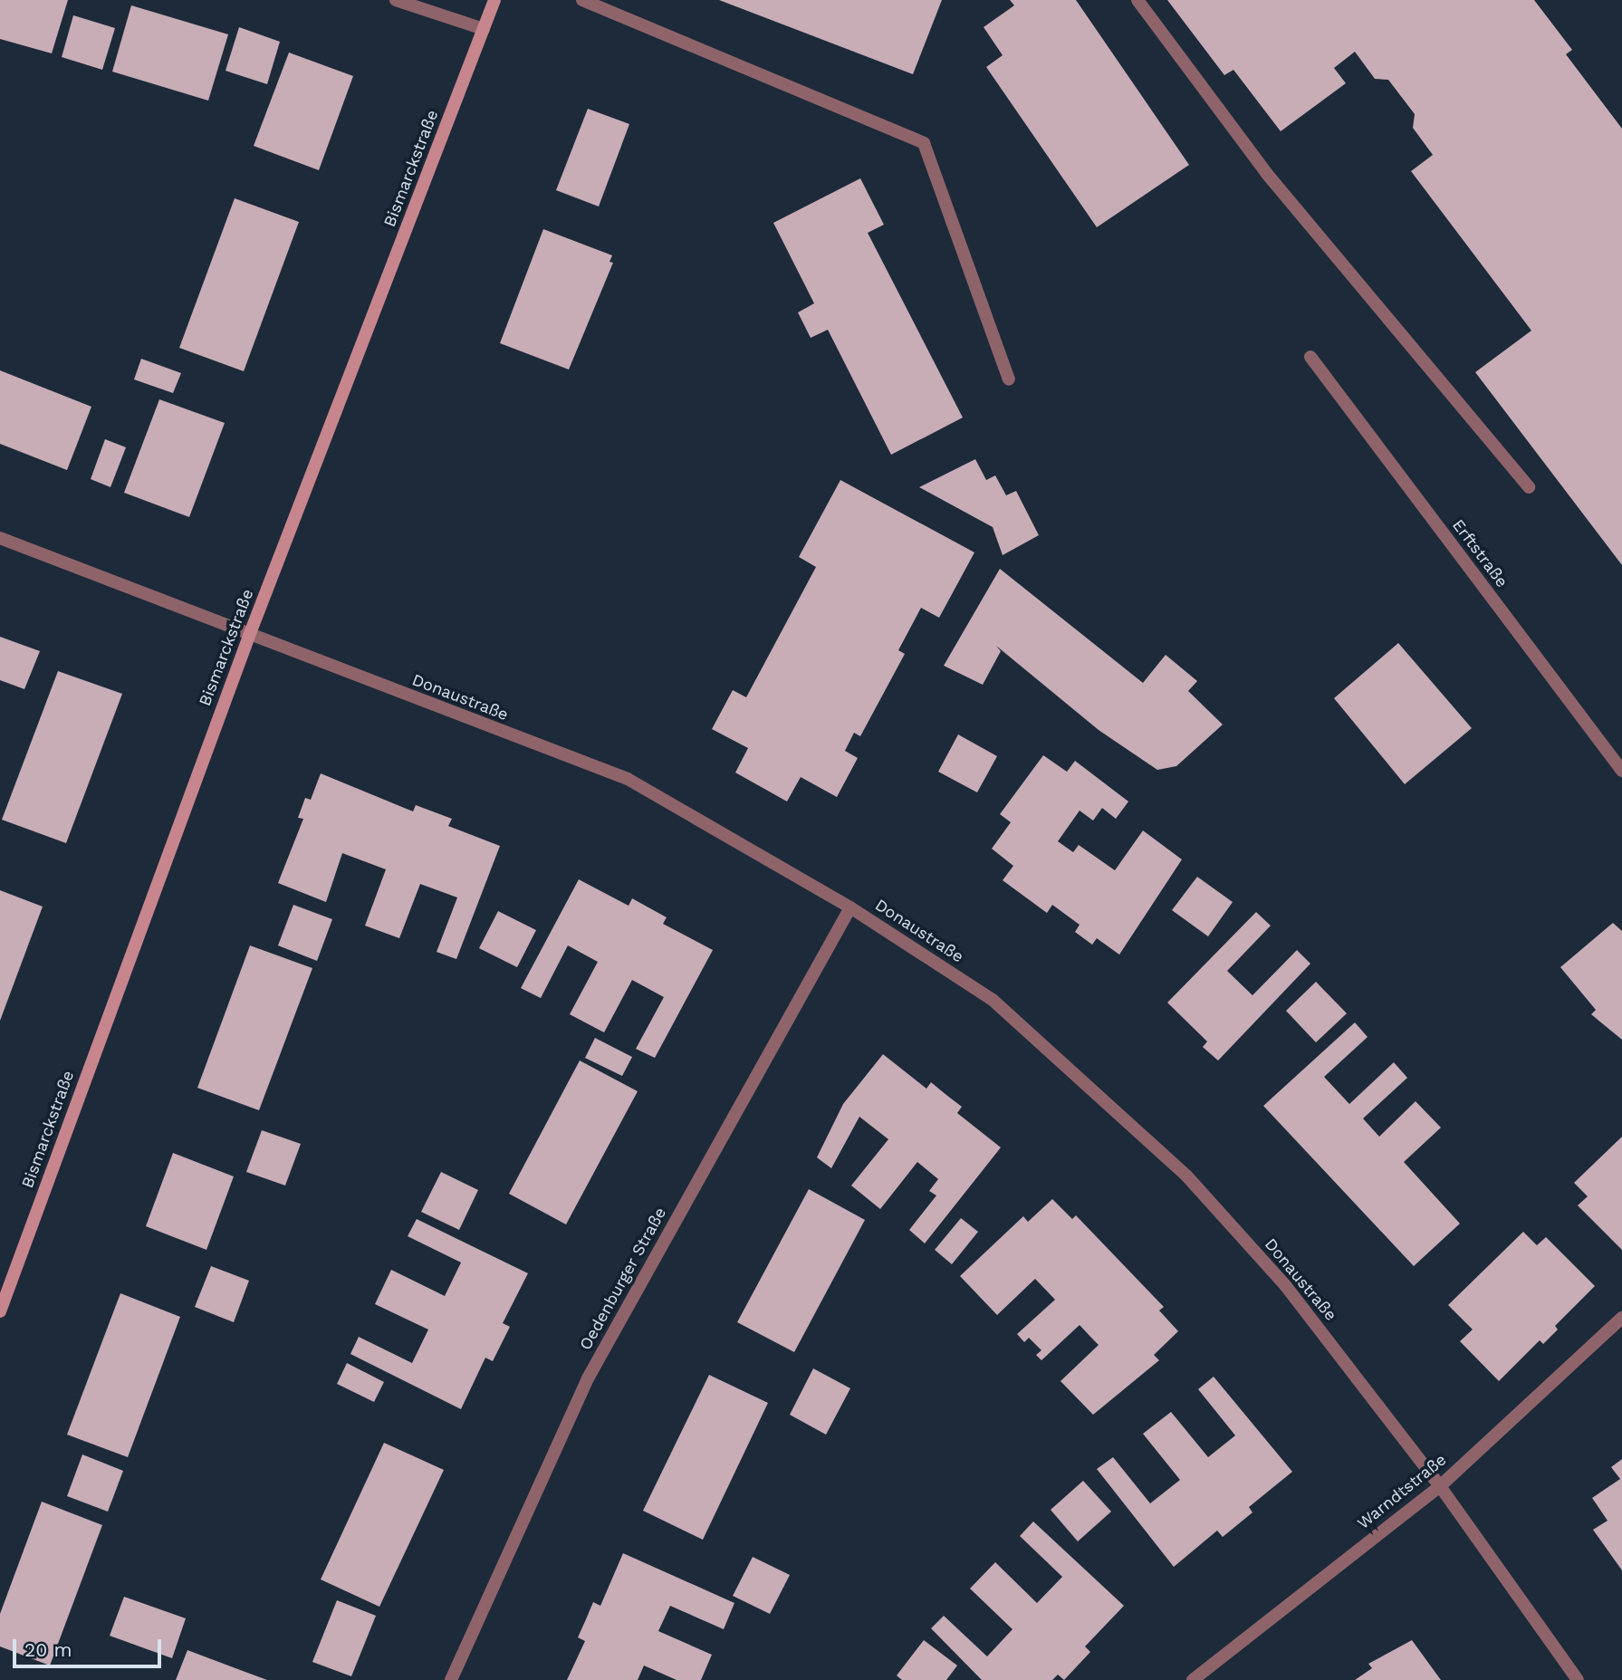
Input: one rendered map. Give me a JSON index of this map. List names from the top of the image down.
{
  "streets": {
    "main road": ["Bismarckstraße"],
    "street": [
      "Erftstraße",
      "Donaustraße",
      "Oedenburger Straße",
      "Warndtstraße"
    ]
  },
  "crossings": [
    ["Bismarckstraße", "Donaustraße"],
    ["Donaustraße", "Oedenburger Straße"],
    ["Donaustraße", "Warndtstraße"]
  ],
  "scale_bar": "20 m"
}
